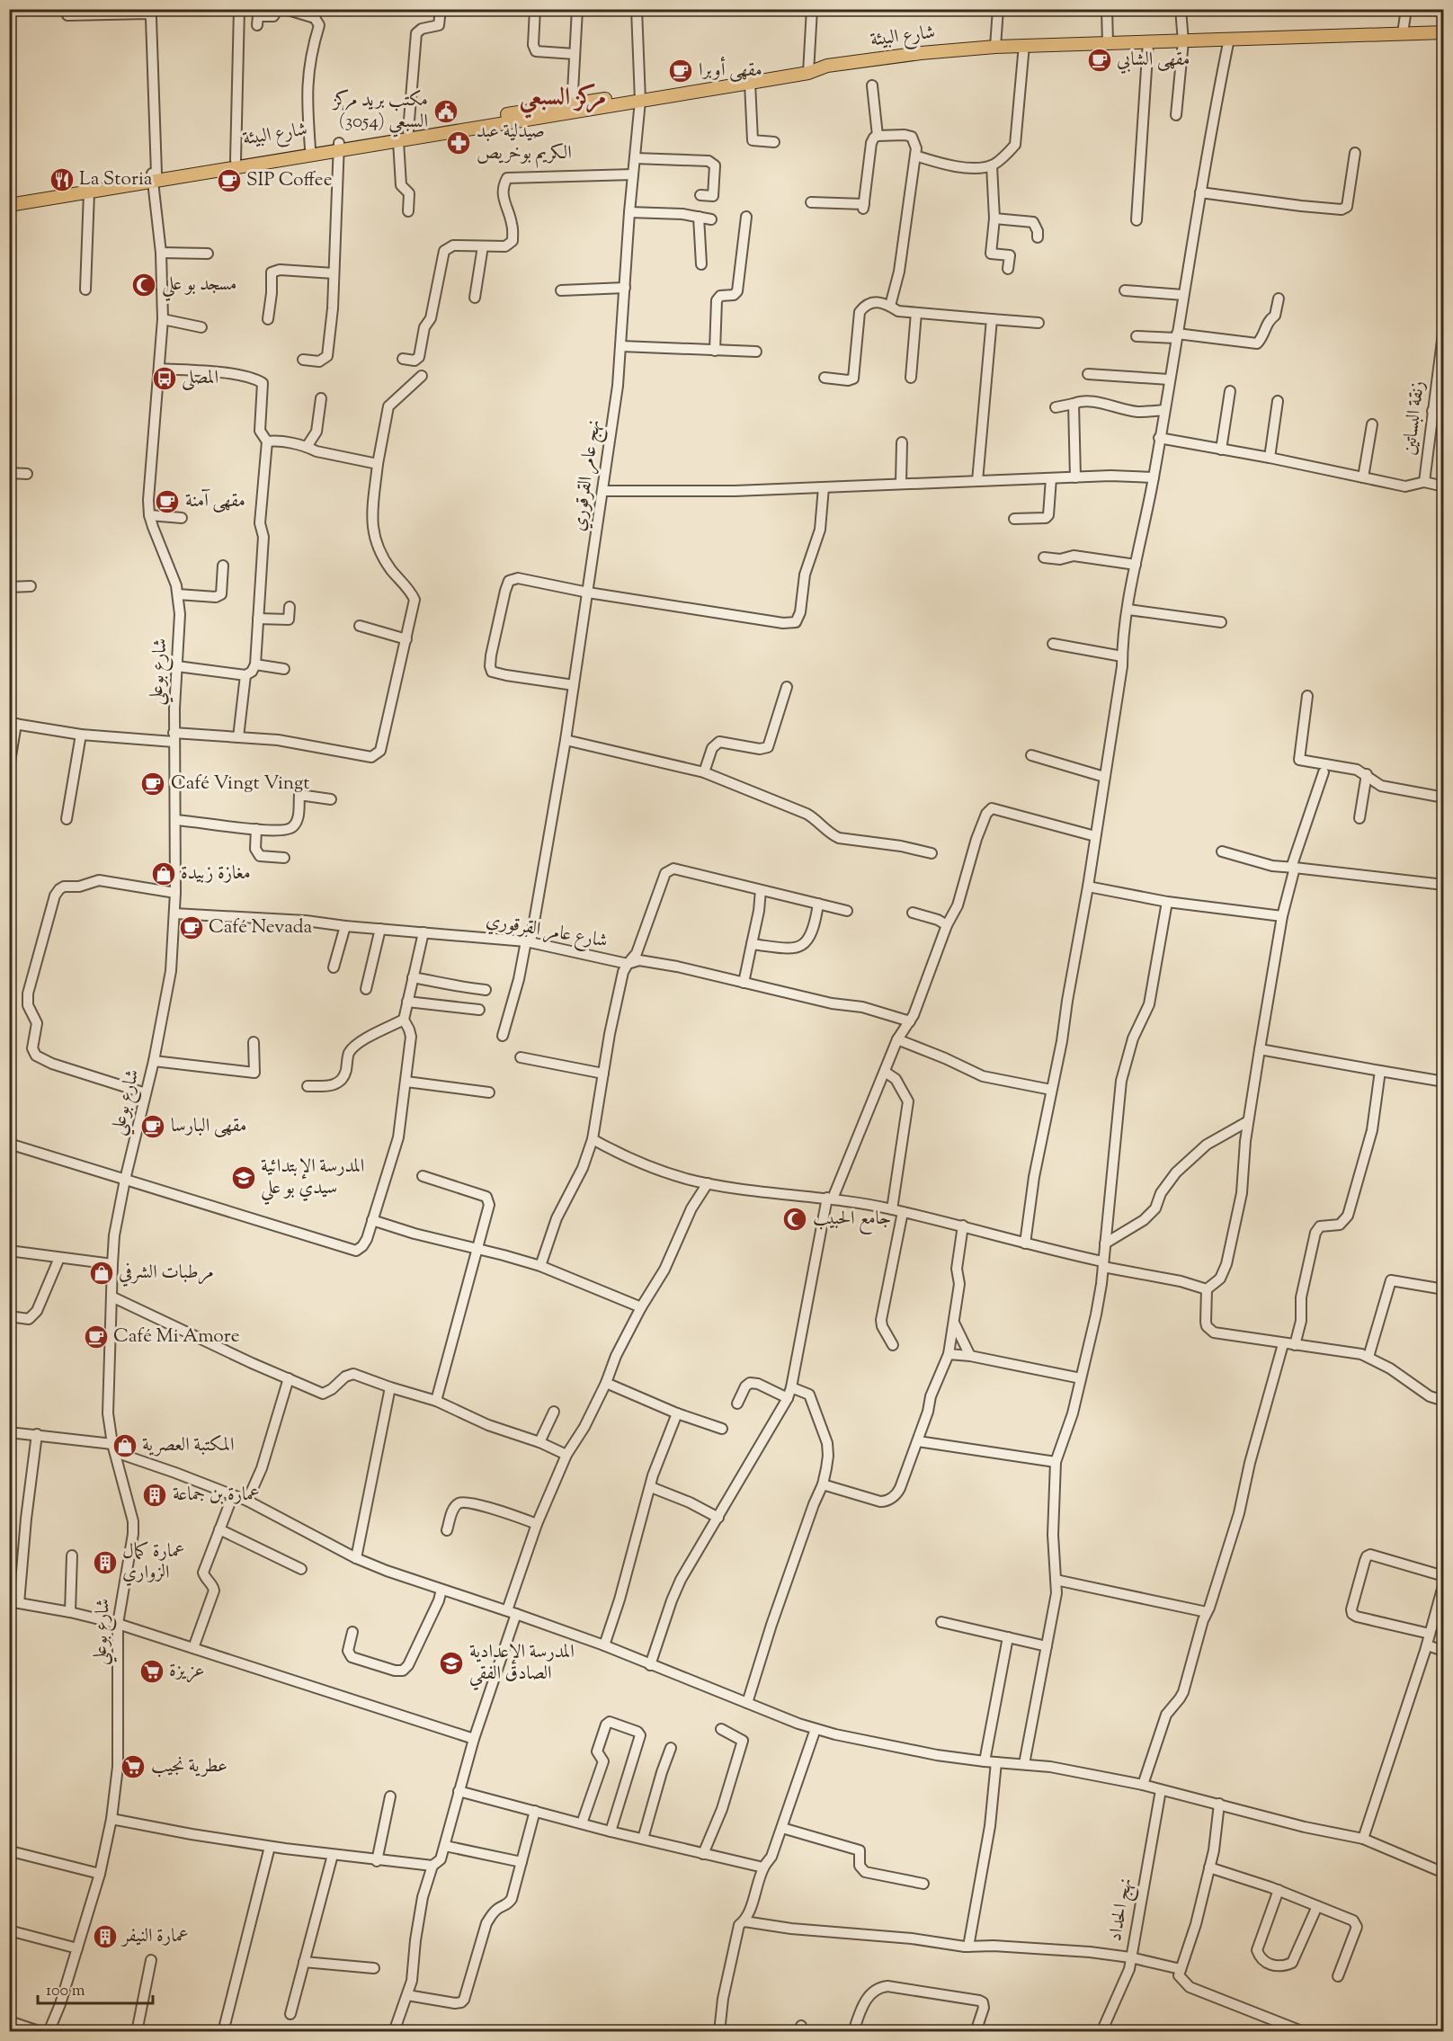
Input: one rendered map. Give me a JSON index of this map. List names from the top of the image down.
{
  "streets": {
    "main road": ["شارع البيئة"],
    "street": [
      "زنقة البساتين",
      "نهج عامر القرقوري",
      "شارع بوعلي",
      "شارع عامر القرقوري",
      "نهج الحداد"
    ]
  },
  "crossings": [
    ["شارع البيئة", "نهج عامر القرقوري"],
    ["شارع البيئة", "شارع بوعلي"],
    ["نهج عامر القرقوري", "شارع عامر القرقوري"],
    ["شارع بوعلي", "شارع عامر القرقوري"]
  ],
  "districts": ["مركز السبعي"],
  "places": {
    "cafe": [
      "مقهى الشابي",
      "مقهى أوبرا",
      "SIP Coffee",
      "مقهى آمنة",
      "Café Vingt Vingt",
      "Café Nevada",
      "مقهى البارسا",
      "Café Mi Amore"
    ],
    "public building": ["مكتب بريد مركز السبعي (3054)"],
    "pharmacy": ["صيدلية عبد الكريم بوخريص"],
    "restaurant": ["La Storia"],
    "mosque": ["مسجد بو علي", "جامع الحبيب"],
    "bus stop": ["المصلى"],
    "shop": ["مغازة زبيدة", "مرطبات الشرفي", "المكتبة العصرية"],
    "school or university": ["المدرسة الإبتدائية سيدي بو علي", "المدرسة الإعدادية الصادق الفقي"],
    "building": ["عمارة بن جماعة", "عمارة كمال الزواري", "عمارة النيفر"],
    "supermarket": ["عزيزة", "عطرية نجيب"]
  },
  "scale_bar": "100 m"
}
